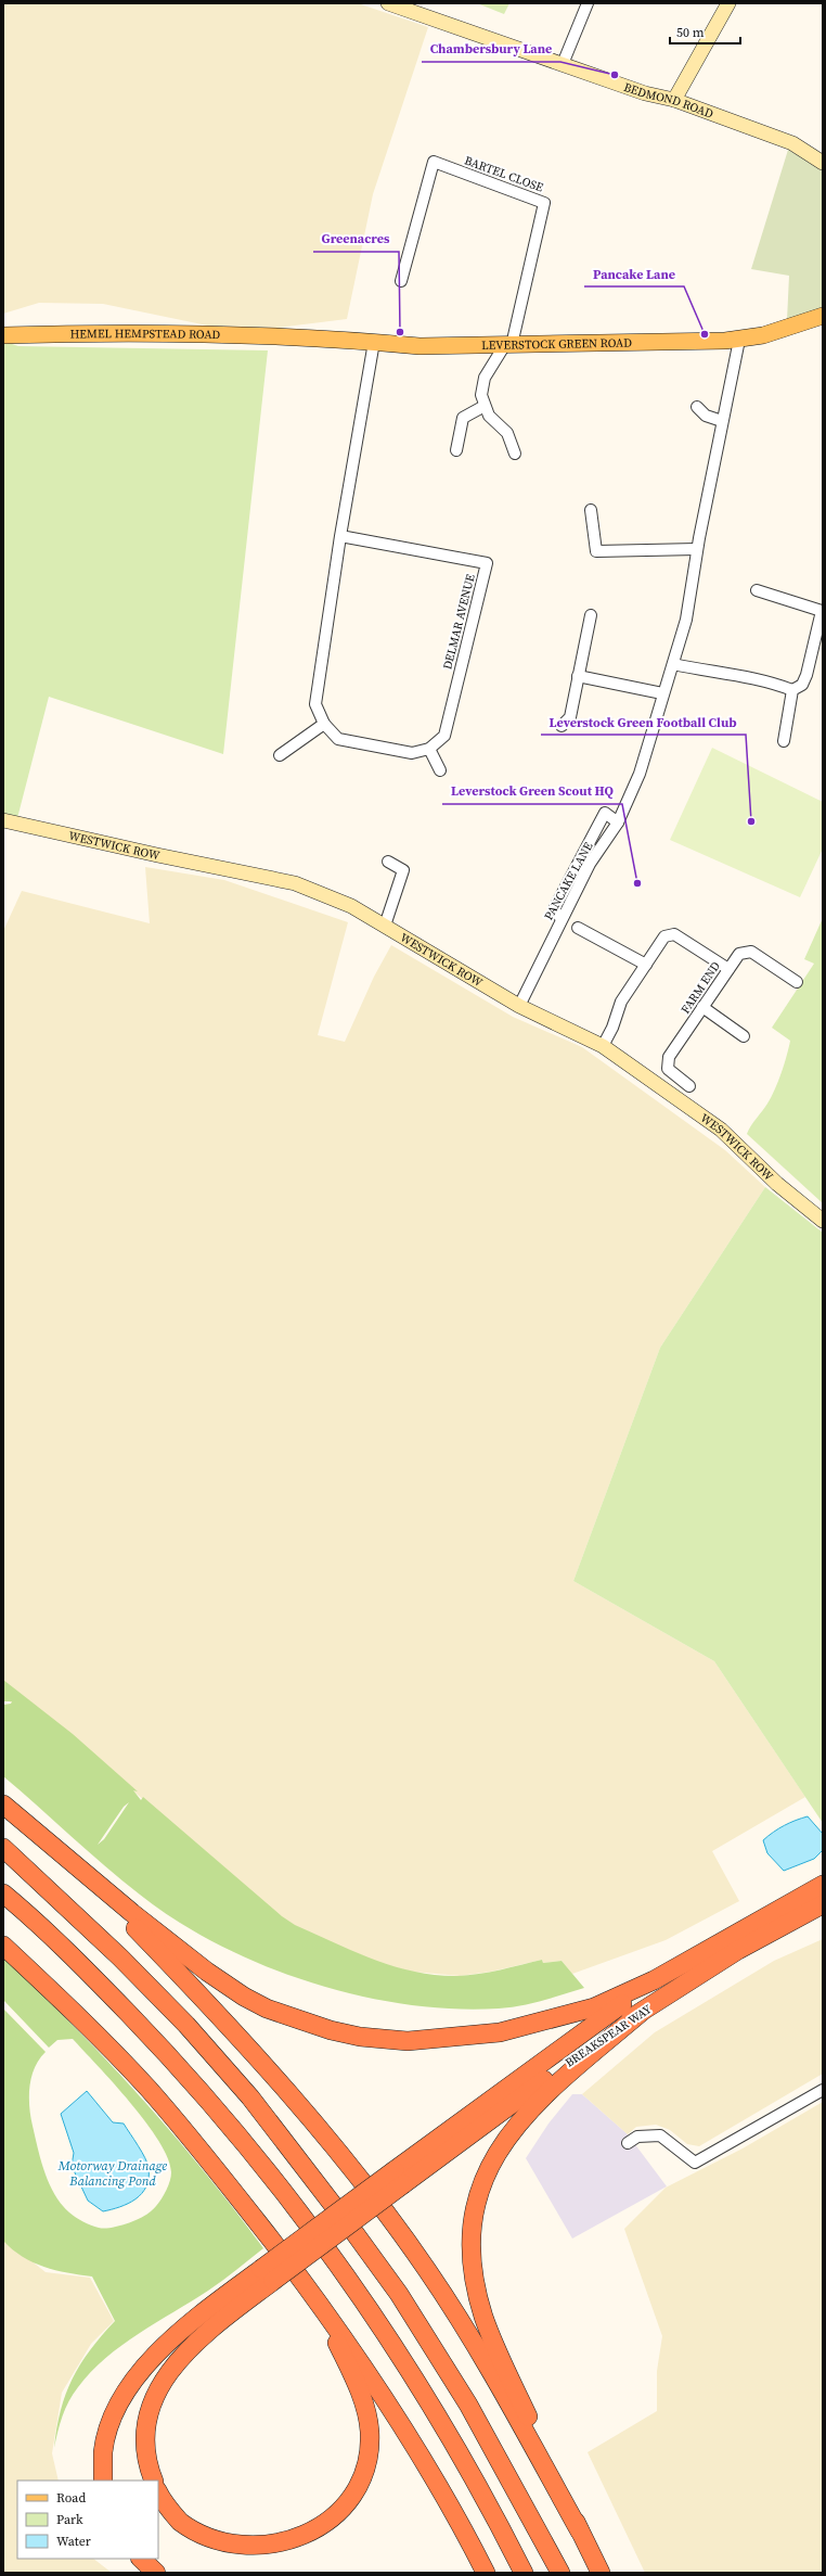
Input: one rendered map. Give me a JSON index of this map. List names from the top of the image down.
{
  "streets": {
    "highway": ["BREAKSPEAR WAY"],
    "main road": ["HEMEL HEMPSTEAD ROAD", "LEVERSTOCK GREEN ROAD"],
    "street": [
      "BEDMOND ROAD",
      "BARTEL CLOSE",
      "DELMAR AVENUE",
      "WESTWICK ROW",
      "PANCAKE LANE",
      "FARM END"
    ]
  },
  "crossings": [
    ["BARTEL CLOSE", "LEVERSTOCK GREEN ROAD"],
    ["HEMEL HEMPSTEAD ROAD", "LEVERSTOCK GREEN ROAD"],
    ["LEVERSTOCK GREEN ROAD", "PANCAKE LANE"],
    ["WESTWICK ROW", "PANCAKE LANE"]
  ],
  "water": ["Motorway Drainage Balancing Pond"],
  "places": [
    "Chambersbury Lane",
    "Greenacres",
    "Pancake Lane",
    "Leverstock Green Football Club",
    "Leverstock Green Scout HQ"
  ],
  "legend": ["Road", "Park", "Water"],
  "scale_bar": "50 m"
}
